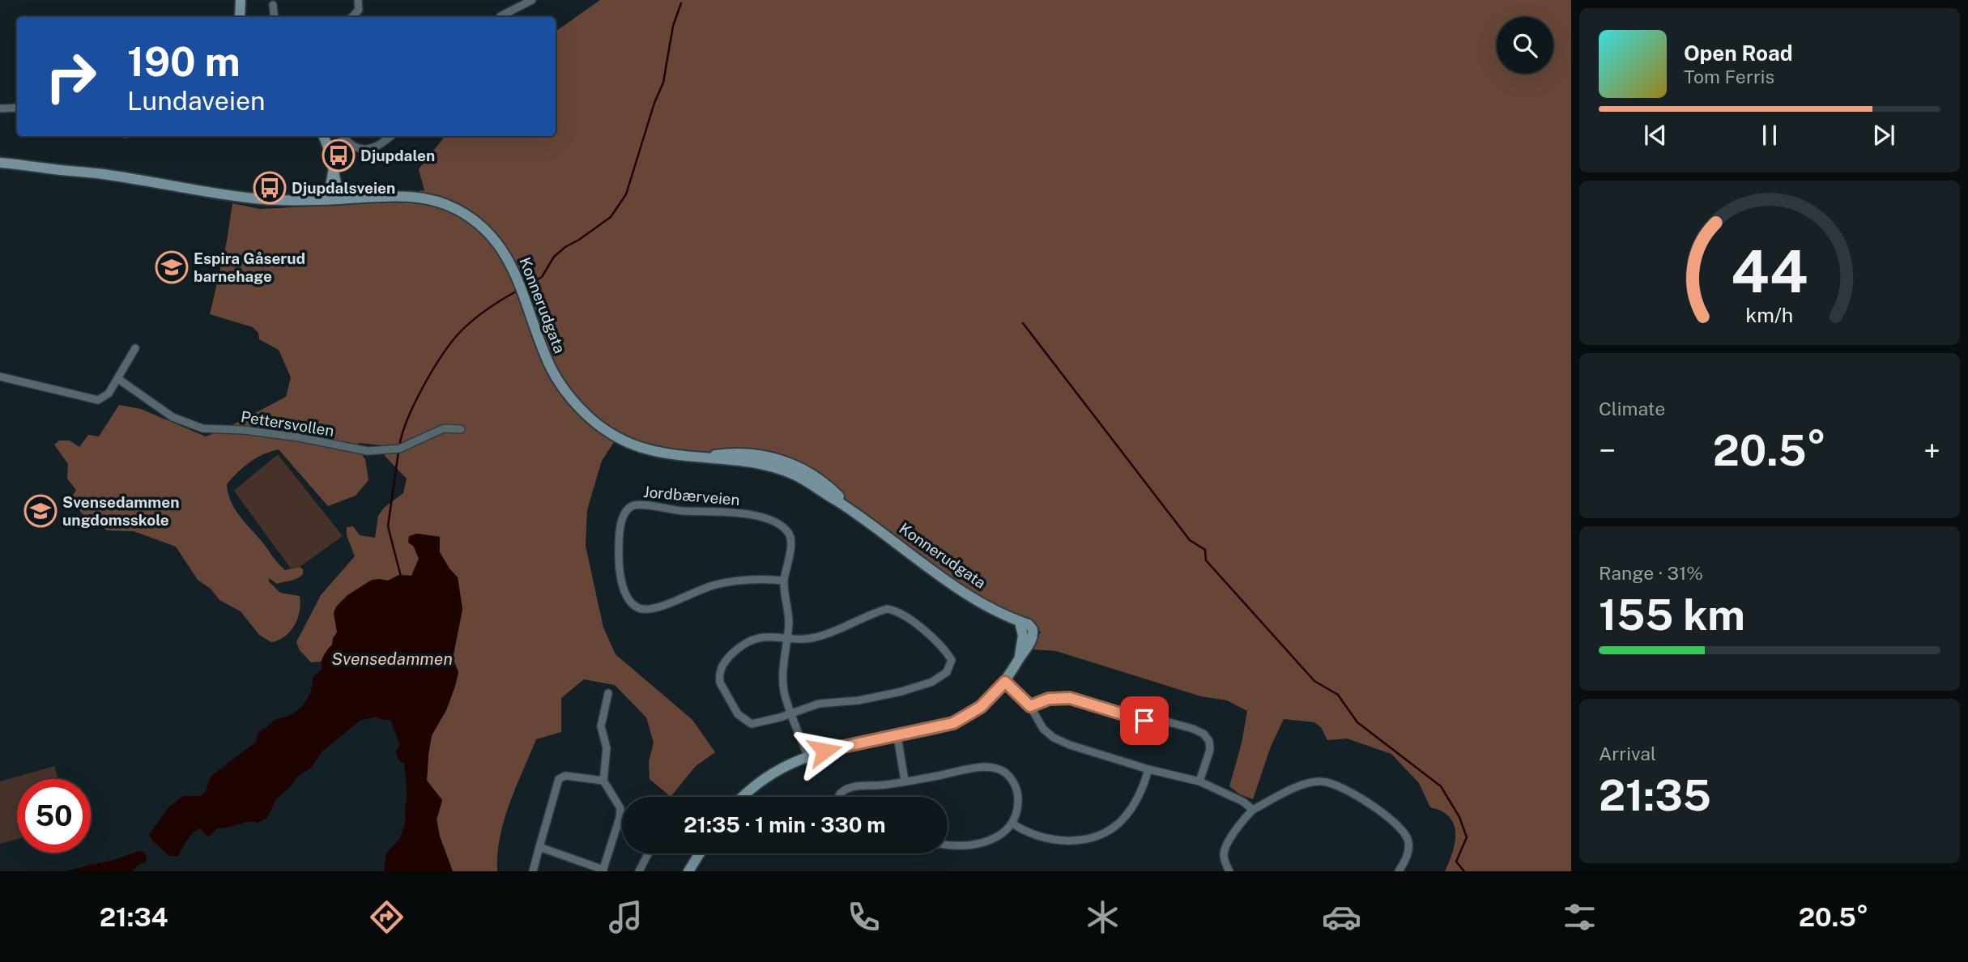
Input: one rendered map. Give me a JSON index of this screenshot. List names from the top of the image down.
{
  "streets": {
    "main road": ["Konnerudgata"],
    "street": ["Pettersvollen", "Jordbærveien"]
  },
  "water": ["Svensedammen"],
  "places": {
    "bus stop": ["Djupdalen", "Djupdalsveien"],
    "school or university": ["Espira Gåserud barnehage", "Svensedammen ungdomsskole"]
  },
  "page": {
    "turn": ["190 m", "Lundaveien"],
    "song": ["Open Road", "Tom Ferris"],
    "tile": [
      "Climate",
      ["Range · 31%", "155 km"],
      ["Arrival", "21:35"]
    ],
    "heat": ["−", "20.5°", "+"],
    "limit": "50",
    "trip": "21:35 · 1 min · 330 m",
    "tabs": ["21:34", "20.5°"],
    "gauge": ["44", "km/h"]
  }
}
